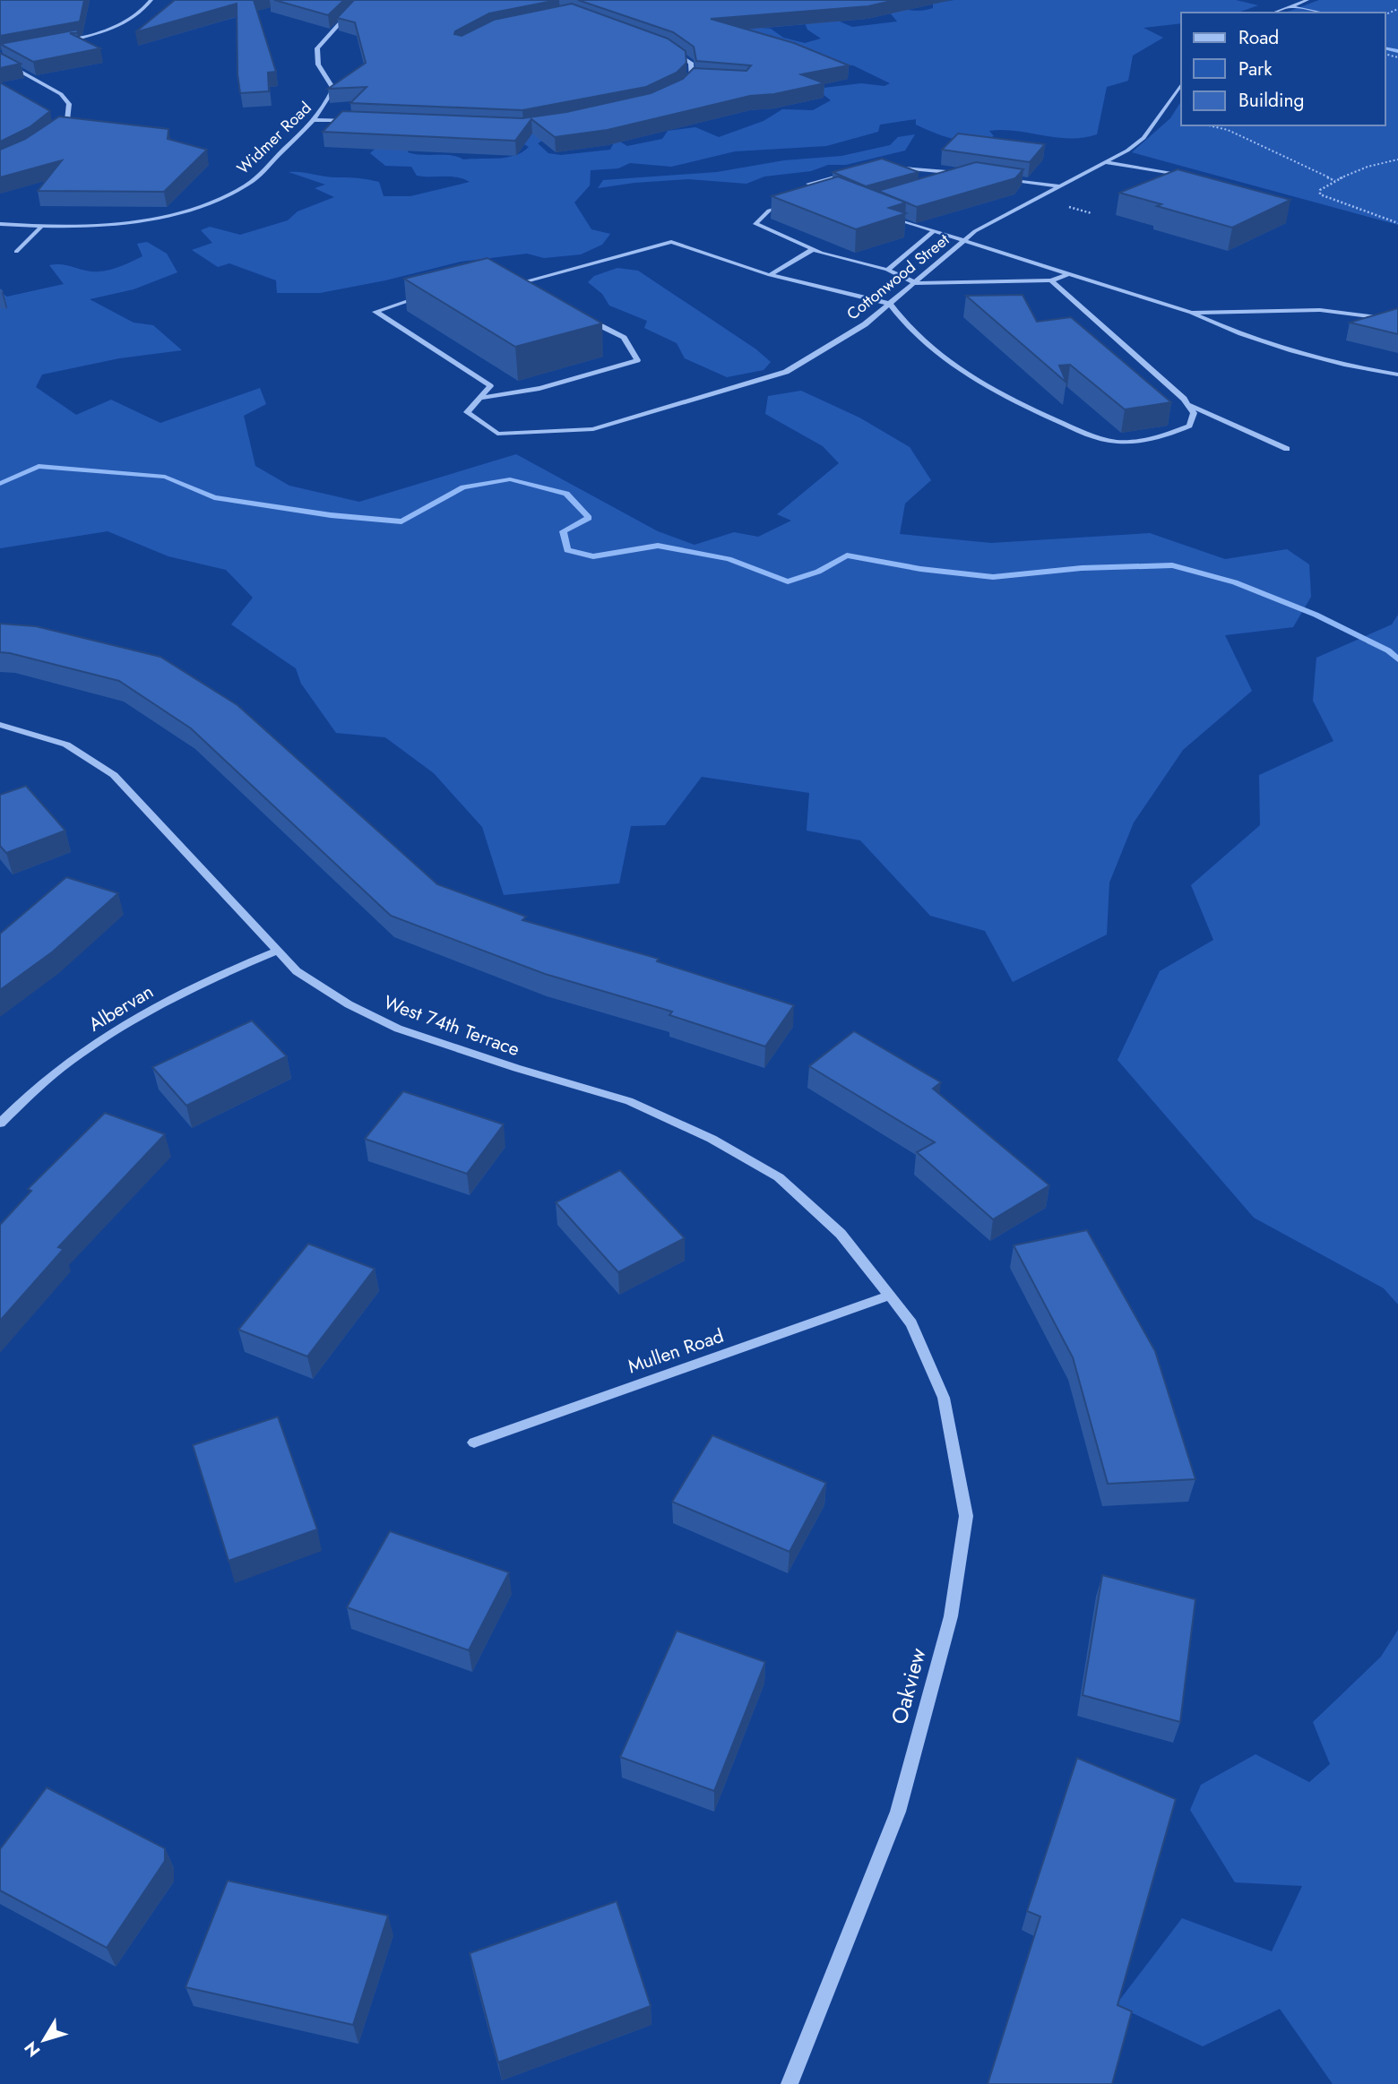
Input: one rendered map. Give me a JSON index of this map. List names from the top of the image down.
{
  "streets": {
    "street": [
      "Widmer Road",
      "Cottonwood Street",
      "Albervan",
      "West 74th Terrace",
      "Mullen Road",
      "Oakview"
    ]
  },
  "crossings": [
    ["Albervan", "West 74th Terrace"],
    ["West 74th Terrace", "Mullen Road"],
    ["West 74th Terrace", "Oakview"],
    ["Mullen Road", "Oakview"]
  ],
  "legend": ["Road", "Park", "Building"],
  "north": "bottom left"
}
